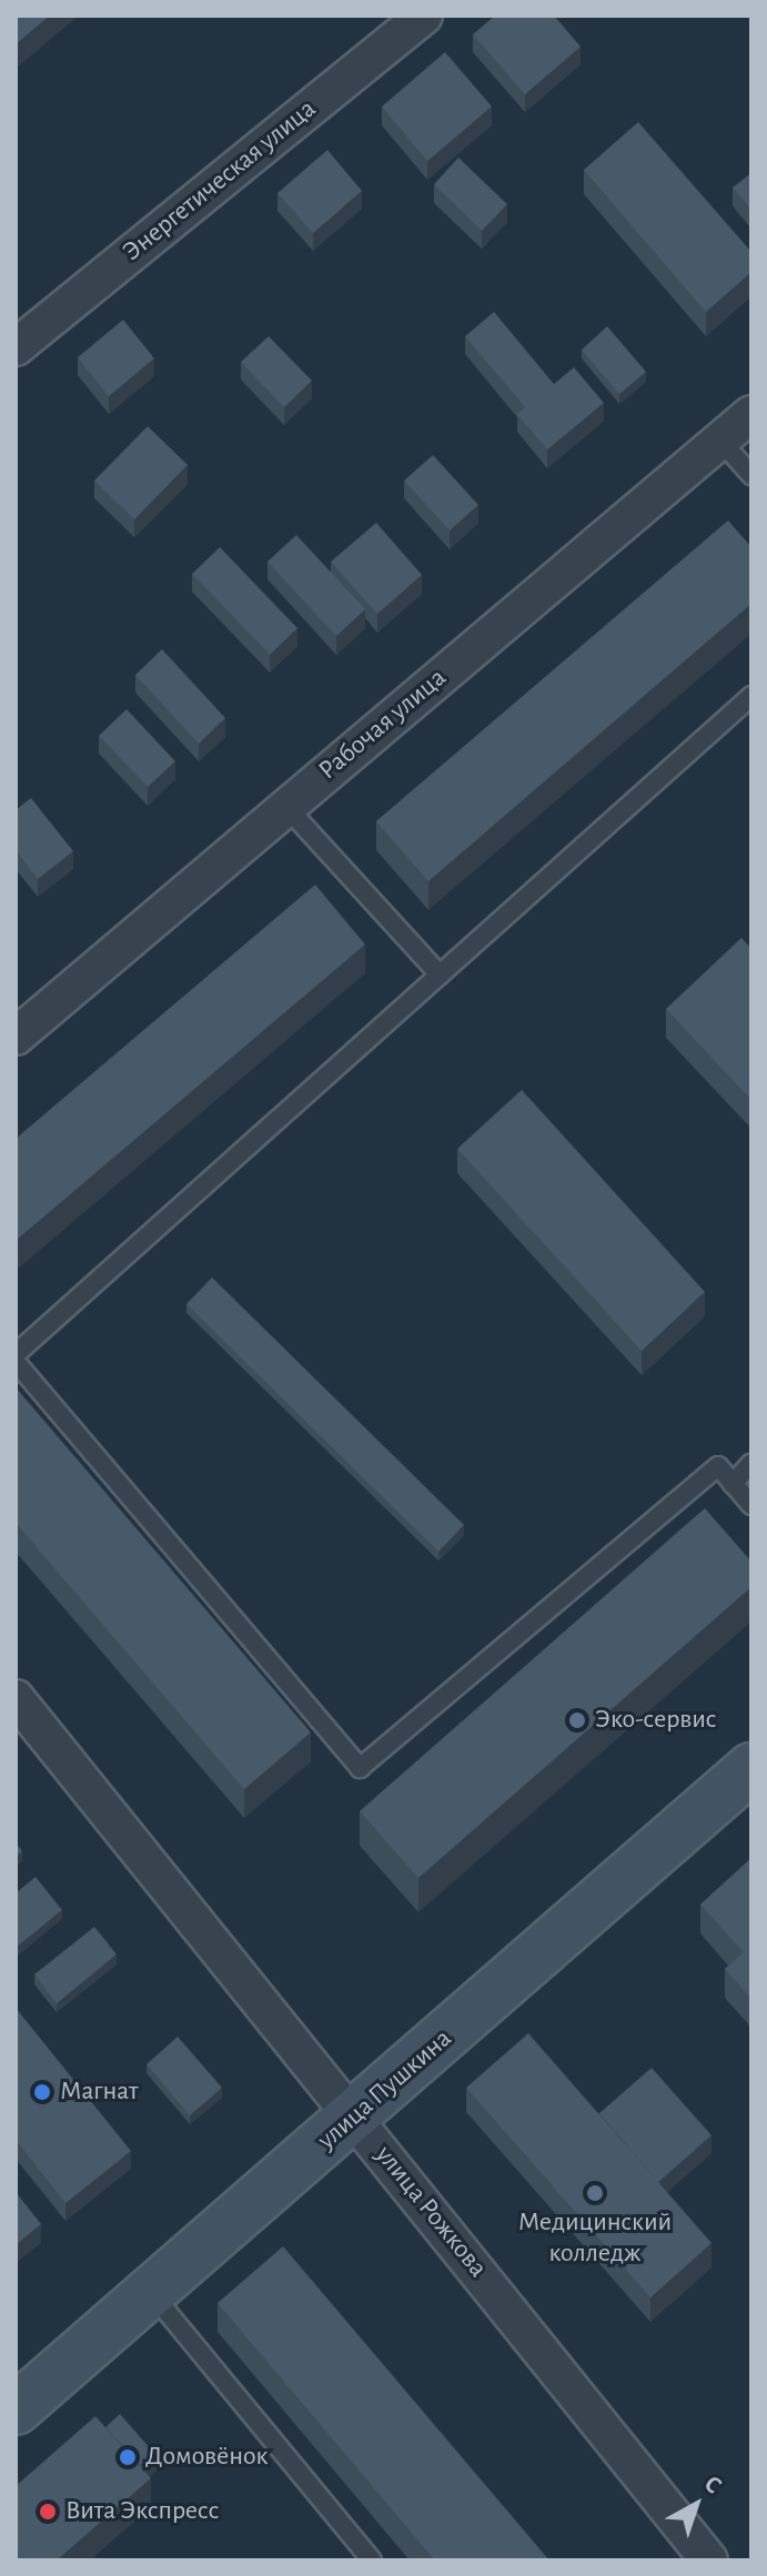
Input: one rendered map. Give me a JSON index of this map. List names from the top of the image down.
{
  "streets": {
    "main road": ["улица Пушкина"],
    "street": ["Энергетическая улица", "Рабочая улица", "улица Рожкова"]
  },
  "crossings": [
    ["улица Пушкина", "улица Рожкова"]
  ],
  "places": [
    "Эко-сервис",
    "Магнат",
    "Медицинский колледж",
    "Домовёнок",
    "Вита Экспресс"
  ],
  "north": "top right"
}
